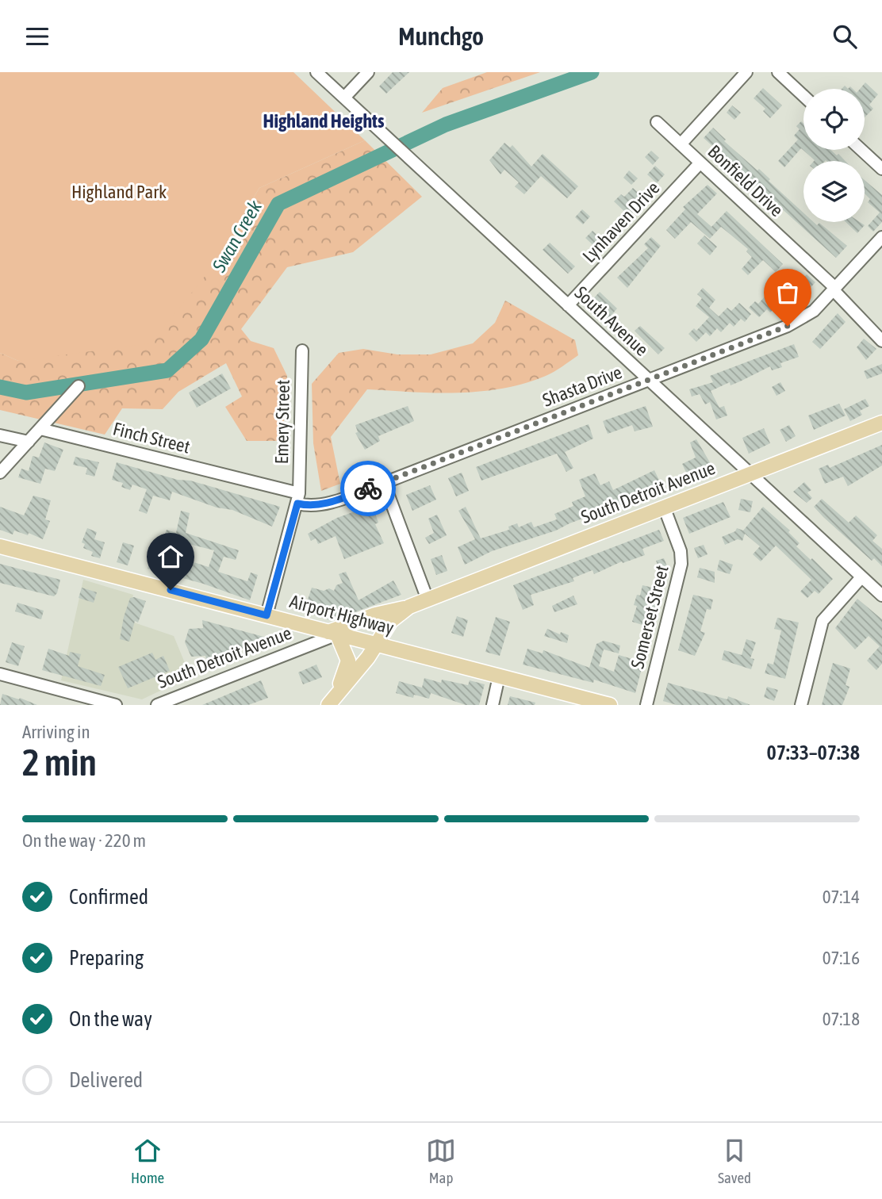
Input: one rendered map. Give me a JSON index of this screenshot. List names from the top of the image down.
{
  "streets": {
    "main road": ["South Detroit Avenue", "Airport Highway"],
    "street": [
      "Bonfield Drive",
      "Lynhaven Drive",
      "South Avenue",
      "Shasta Drive",
      "Emery Street",
      "Finch Street",
      "Somerset Street"
    ]
  },
  "crossings": [
    ["Bonfield Drive", "Lynhaven Drive"],
    ["Bonfield Drive", "Shasta Drive"],
    ["Lynhaven Drive", "South Avenue"],
    ["South Avenue", "Shasta Drive"],
    ["South Avenue", "South Detroit Avenue"],
    ["Shasta Drive", "Emery Street"],
    ["Shasta Drive", "Finch Street"],
    ["Emery Street", "Finch Street"],
    ["South Detroit Avenue", "Airport Highway"],
    ["South Detroit Avenue", "Somerset Street"]
  ],
  "districts": ["Highland Heights"],
  "water": ["Swan Creek"],
  "parks": ["Highland Park"],
  "page": {
    "header": "Munchgo",
    "heading": ["2 min", "Arriving in", "07:33–07:38"],
    "bar": "On the way · 220 m",
    "list": [
      ["Confirmed", "07:14"],
      ["Preparing", "07:16"],
      ["On the way", "07:18"],
      "Delivered"
    ],
    "tabs": ["Home", "Map", "Saved"]
  }
}
